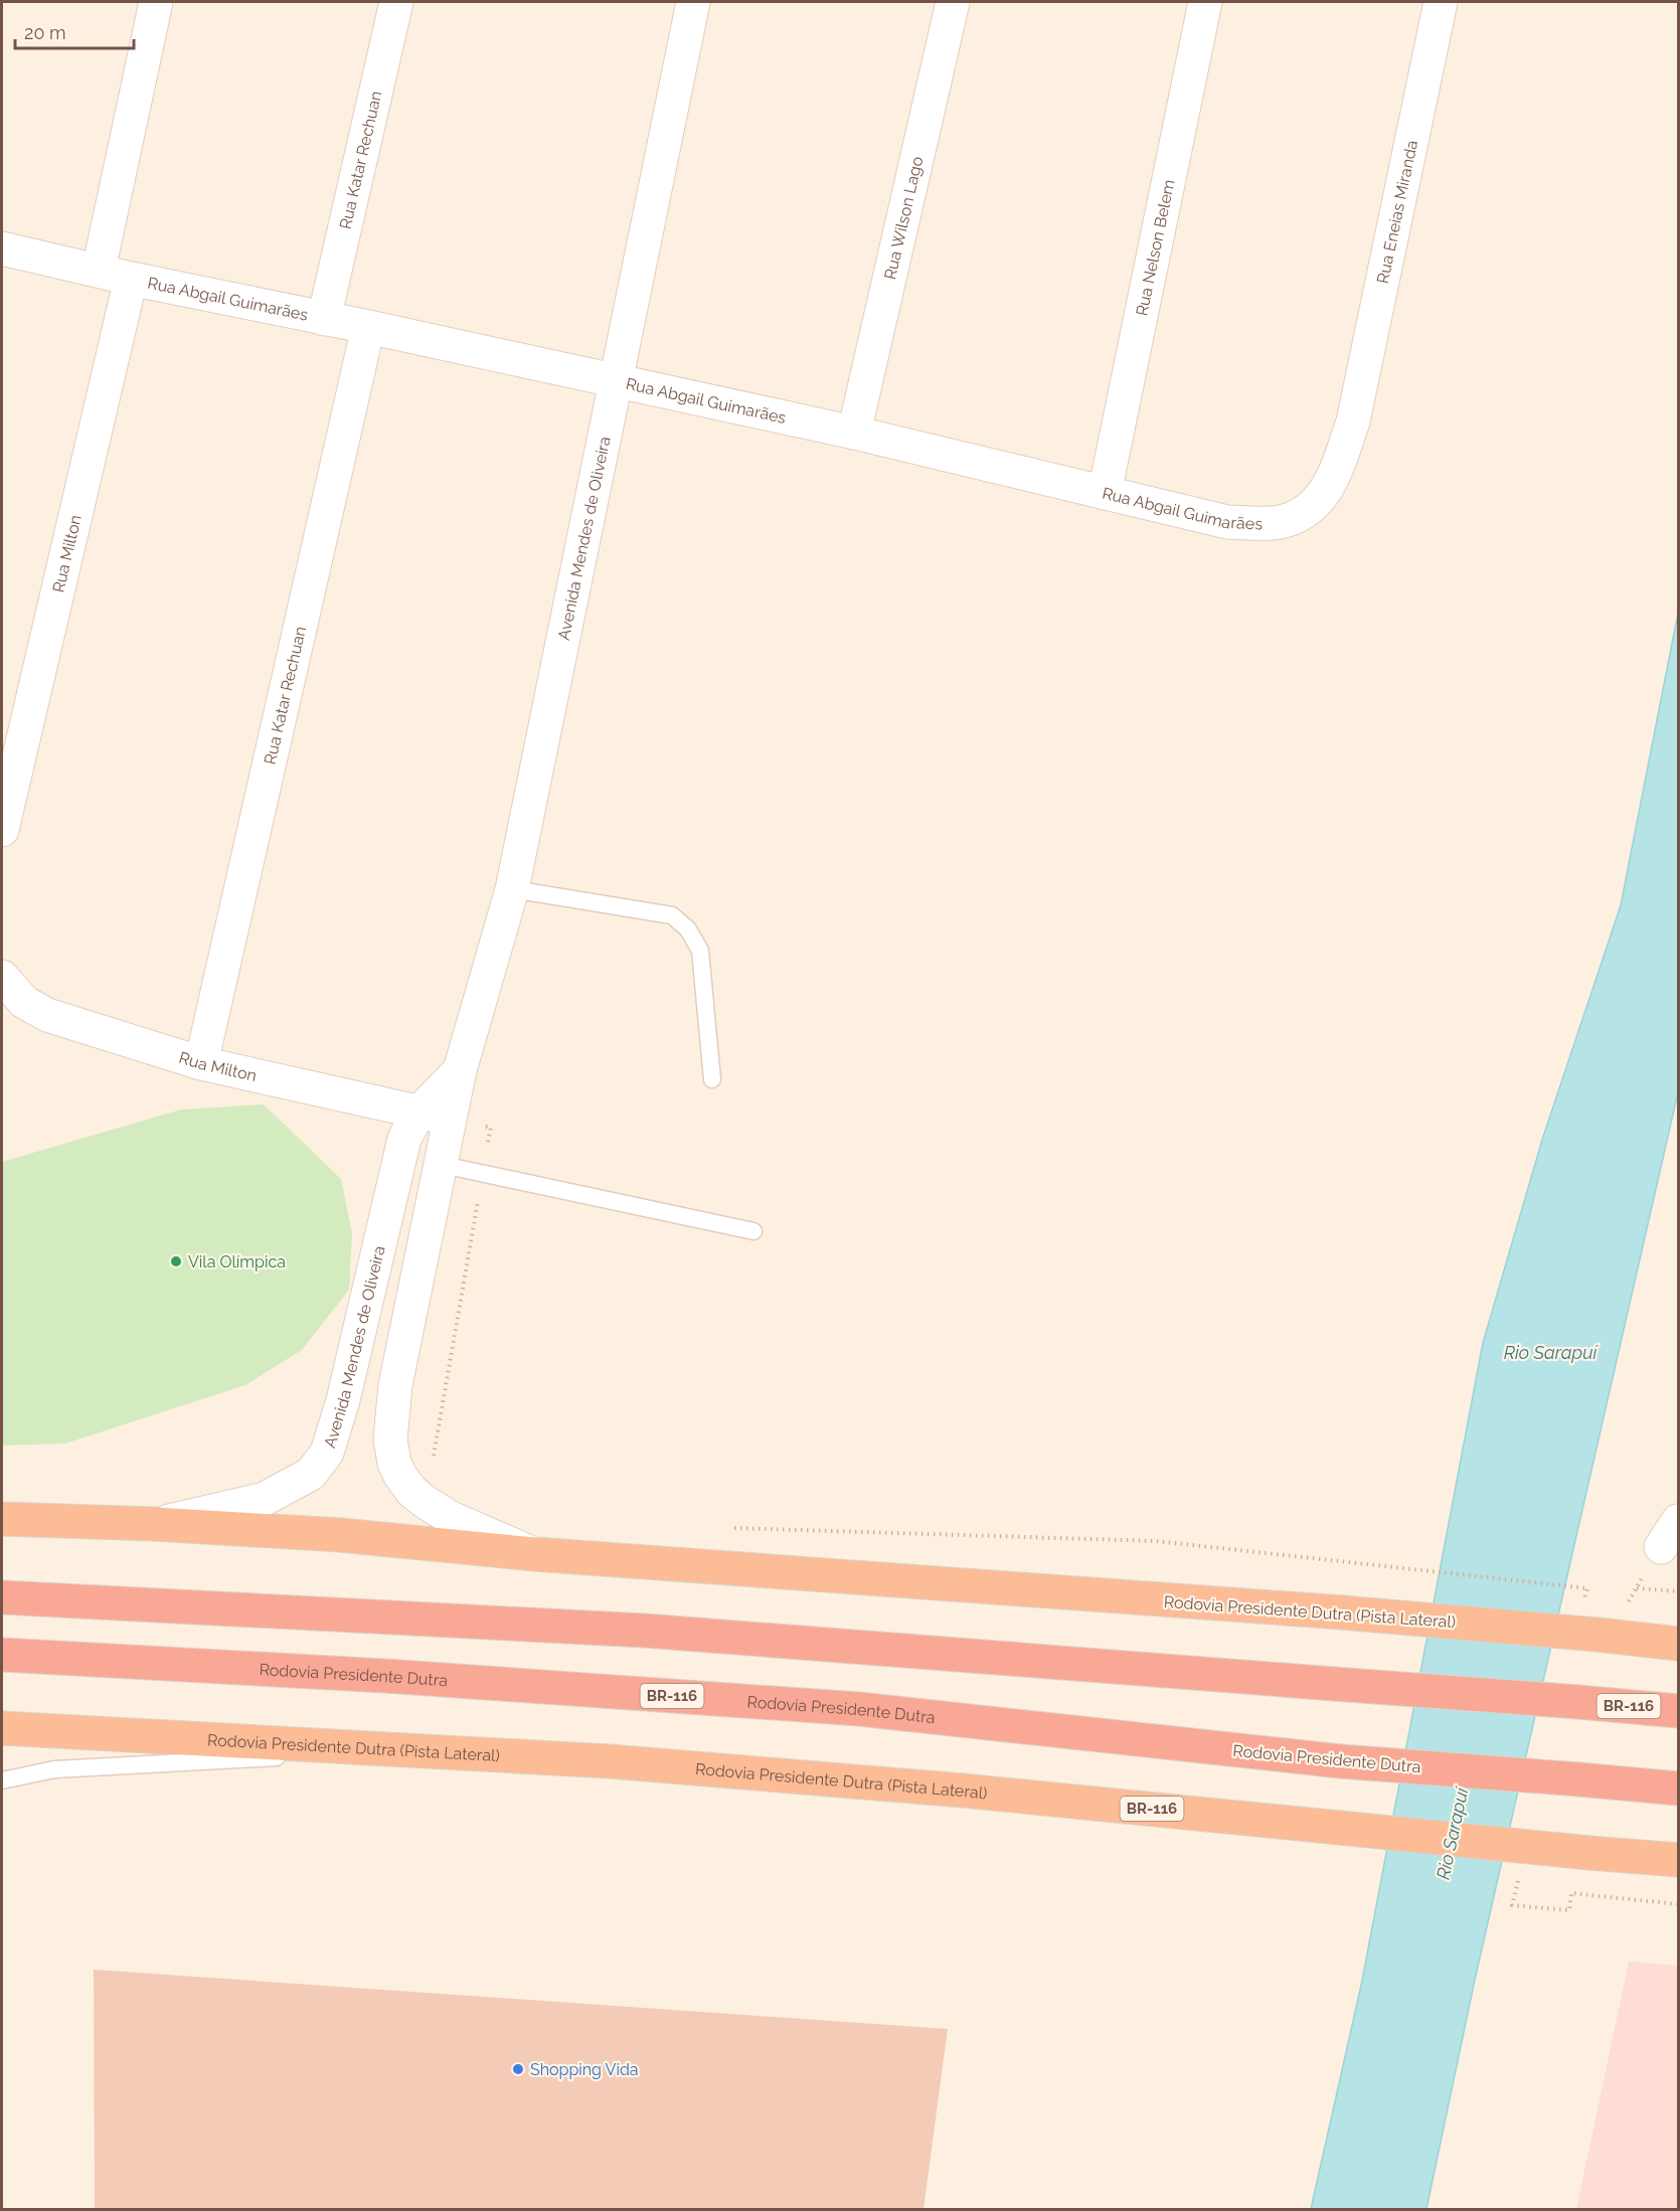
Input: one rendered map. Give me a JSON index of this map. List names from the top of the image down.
{
  "streets": {
    "highway": ["Rodovia Presidente Dutra (Pista Lateral)", "Rodovia Presidente Dutra", "BR-116"],
    "street": [
      "Rua Katar Rechuan",
      "Rua Eneias Miranda",
      "Rua Wilson Lago",
      "Rua Nelson Belem",
      "Rua Abgail Guimarães",
      "Avenida Mendes de Oliveira",
      "Rua Milton"
    ]
  },
  "crossings": [
    ["Rua Katar Rechuan", "Rua Abgail Guimarães"],
    ["Rua Katar Rechuan", "Rua Milton"],
    ["Rua Eneias Miranda", "Rua Abgail Guimarães"],
    ["Rua Wilson Lago", "Rua Abgail Guimarães"],
    ["Rua Nelson Belem", "Rua Abgail Guimarães"],
    ["Rua Abgail Guimarães", "Avenida Mendes de Oliveira"],
    ["Rua Abgail Guimarães", "Rua Milton"],
    ["Avenida Mendes de Oliveira", "Rua Milton"],
    ["Avenida Mendes de Oliveira", "Rodovia Presidente Dutra (Pista Lateral)"]
  ],
  "water": ["Rio Sarapuí"],
  "places": ["Vila Olímpica", "Shopping Vida"],
  "scale_bar": "20 m"
}
